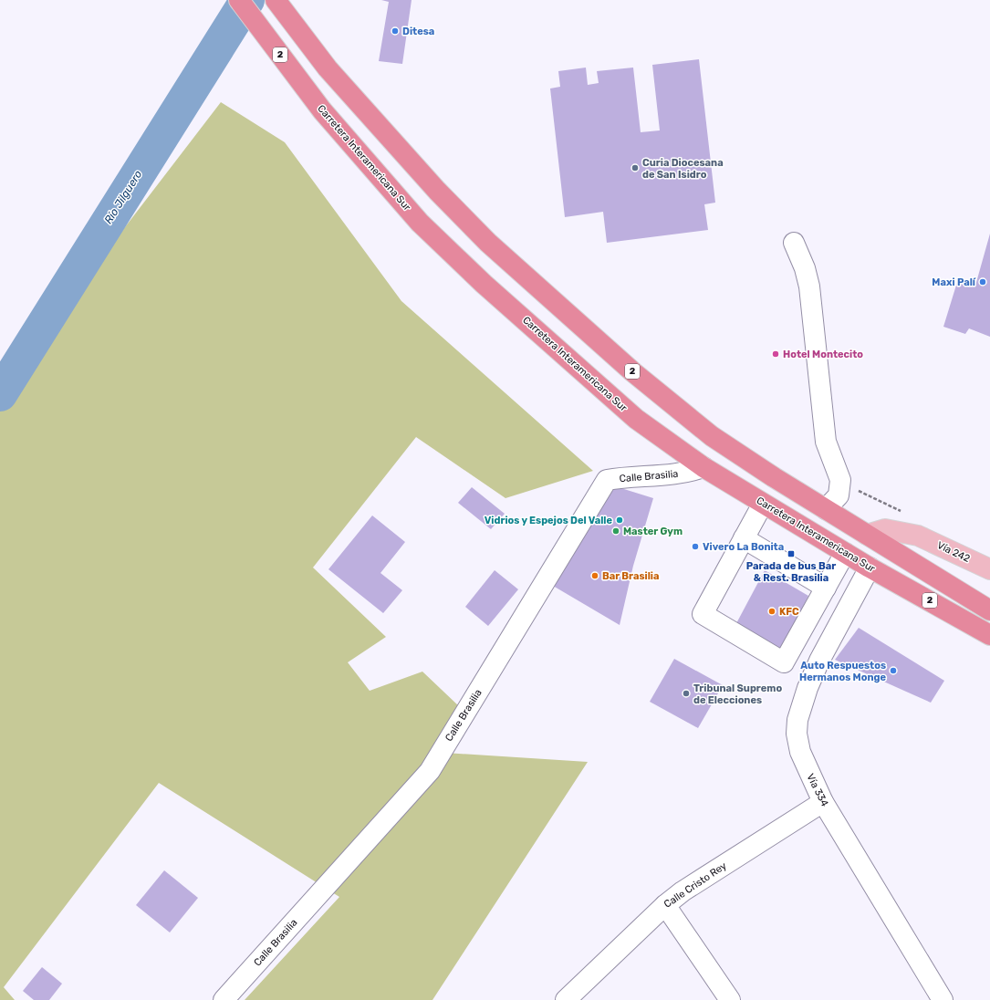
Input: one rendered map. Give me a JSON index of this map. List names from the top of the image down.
{
  "streets": {
    "highway": ["2", "Carretera Interamericana Sur"],
    "main road": ["Vía 242"],
    "street": ["Calle Brasilia", "Vía 334", "Calle Cristo Rey"]
  },
  "crossings": [
    ["2", "Vía 242"],
    ["Carretera Interamericana Sur", "Calle Brasilia"],
    ["Carretera Interamericana Sur", "Vía 334"],
    ["Vía 334", "Calle Cristo Rey"]
  ],
  "water": ["Río Jilguero"],
  "places": {
    "other": [
      "Ditesa",
      "Curia Diocesana de San Isidro",
      "Maxi Palí",
      "Hotel Montecito",
      "Vidrios y Espejos Del Valle",
      "Master Gym",
      "Vivero La Bonita",
      "Bar Brasilia",
      "KFC",
      "Auto Respuestos Hermanos Monge",
      "Tribunal Supremo de Elecciones"
    ],
    "transit": ["Parada de bus Bar & Rest. Brasilia"]
  }
}
